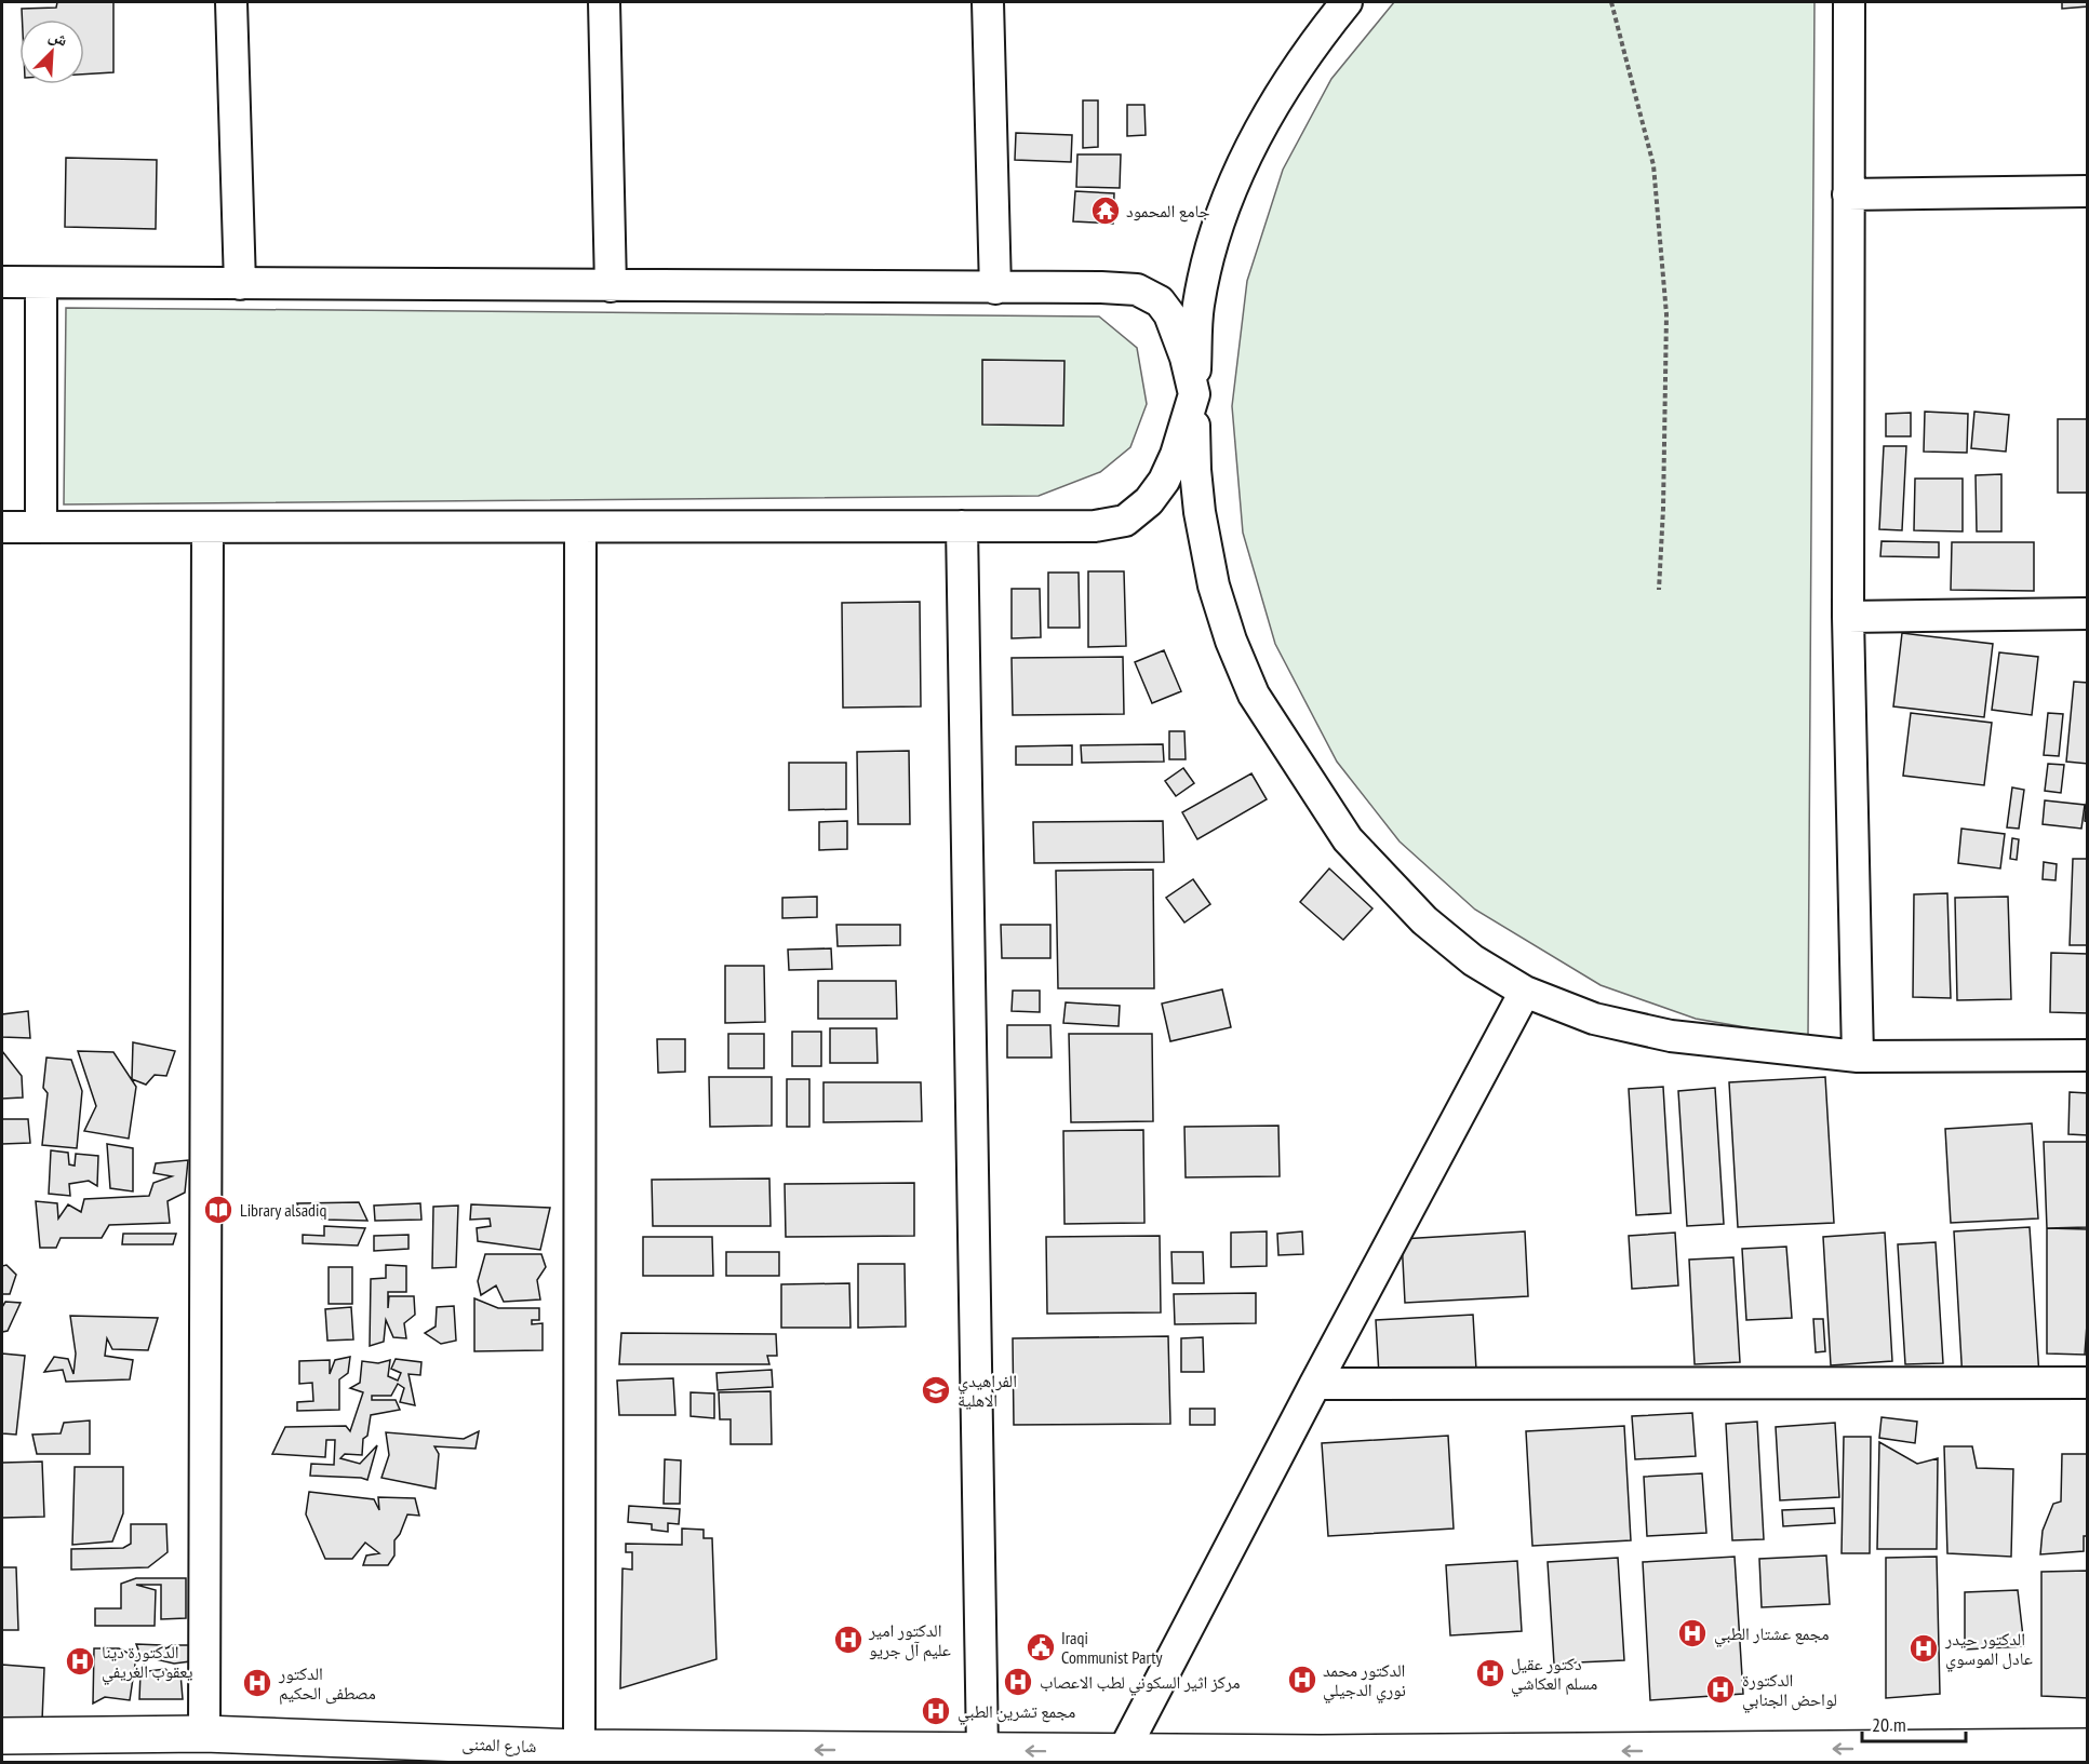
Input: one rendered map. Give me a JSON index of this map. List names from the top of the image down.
{
  "streets": {
    "main road": ["شارع المثنى"]
  },
  "one_way": ["شارع المثنى"],
  "places": {
    "temple": ["جامع المحمود"],
    "library": ["Library alsadiq"],
    "school or university": ["الفراهيدي الاهلية"],
    "hospital": [
      "مجمع عشتار الطبي",
      "الدكتور امير عليم آل جريو",
      "الدكتور حيدر عادل الموسوي",
      "الدكتورة دينا يعقوب الغريفي",
      "دكتور عقيل مسلم العكاشي",
      "الدكتور محمد نوري الدجيلي",
      "مركز اثير السكوني لطب الاعصاب",
      "الدكتور مصطفى الحكيم",
      "الدكتورة لواحض الجنابي",
      "مجمع تشرين الطبي"
    ],
    "public building": ["Iraqi Communist Party"]
  },
  "scale_bar": "20 m",
  "north": "top right"
}
